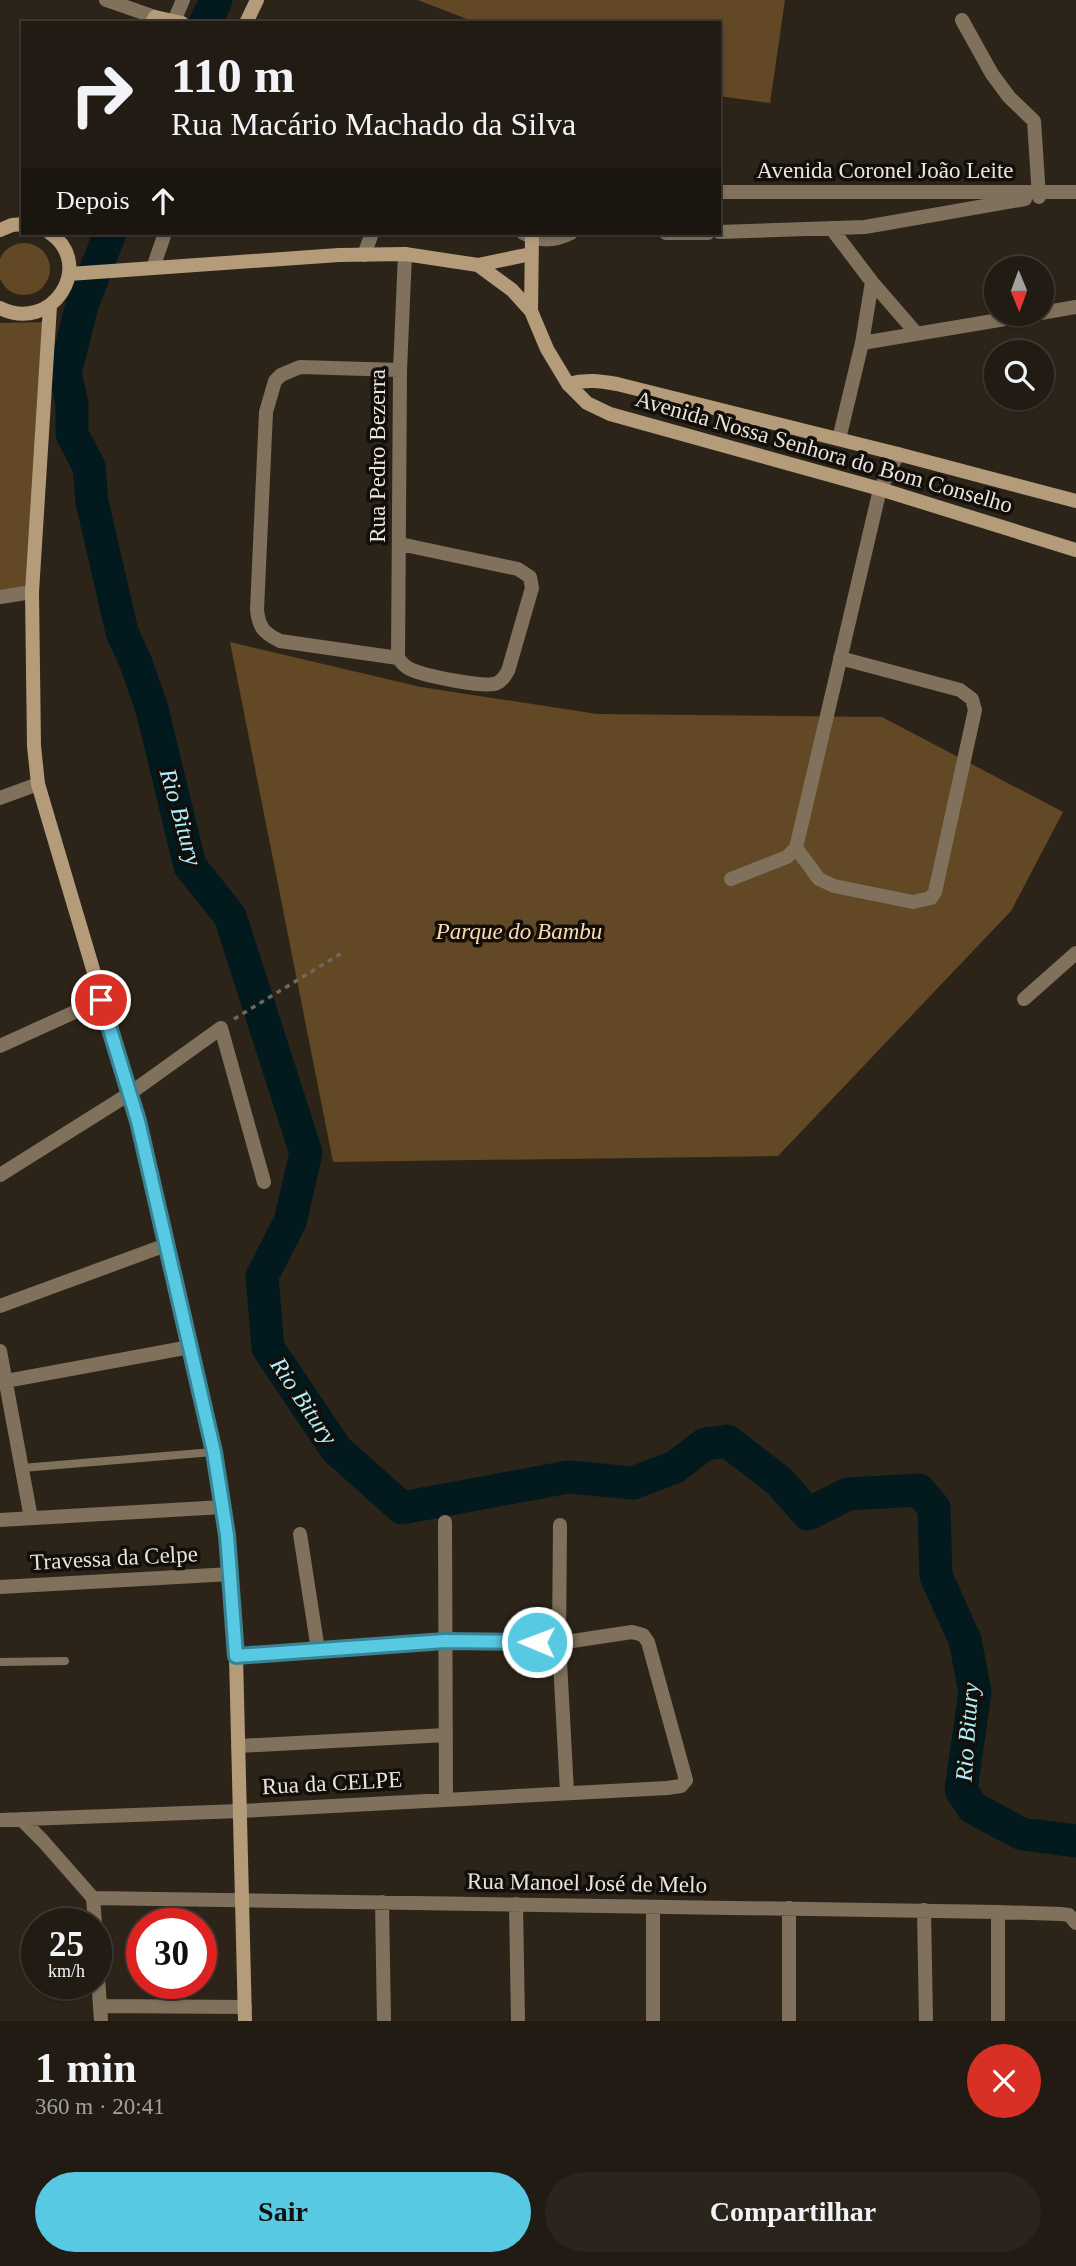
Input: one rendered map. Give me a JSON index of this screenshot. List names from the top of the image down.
{
  "streets": {
    "street": [
      "Avenida Coronel João Leite",
      "Avenida Nossa Senhora do Bom Conselho",
      "Rua Pedro Bezerra",
      "Travessa da Celpe",
      "Rua da CELPE",
      "Rua Manoel José de Melo"
    ]
  },
  "water": ["Rio Bitury"],
  "parks": ["Parque do Bambu"],
  "north": "bottom",
  "page": {
    "turn": ["110 m", "Rua Macário Machado da Silva"],
    "then": "Depois",
    "speed": "25 km/h",
    "limit": "30",
    "heading": ["1 min", "360 m · 20:41"],
    "buttons": ["Sair", "Compartilhar"]
  }
}
